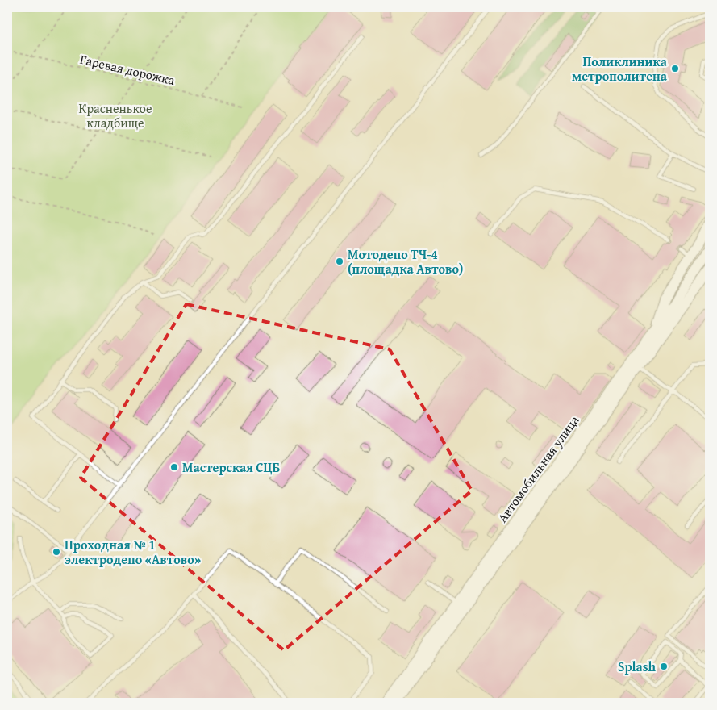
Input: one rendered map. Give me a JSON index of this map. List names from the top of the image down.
{
  "streets": {
    "main road": ["Автомобильная улица"],
    "path": ["Гаревая дорожка"]
  },
  "parks": ["Красненькое кладбище"],
  "places": [
    "Поликлиника метрополитена",
    "Мотодепо ТЧ-4 (площадка Автово)",
    "Мастерская СЦБ",
    "Проходная № 1 электродепо «Автово»",
    "Splash"
  ]
}
